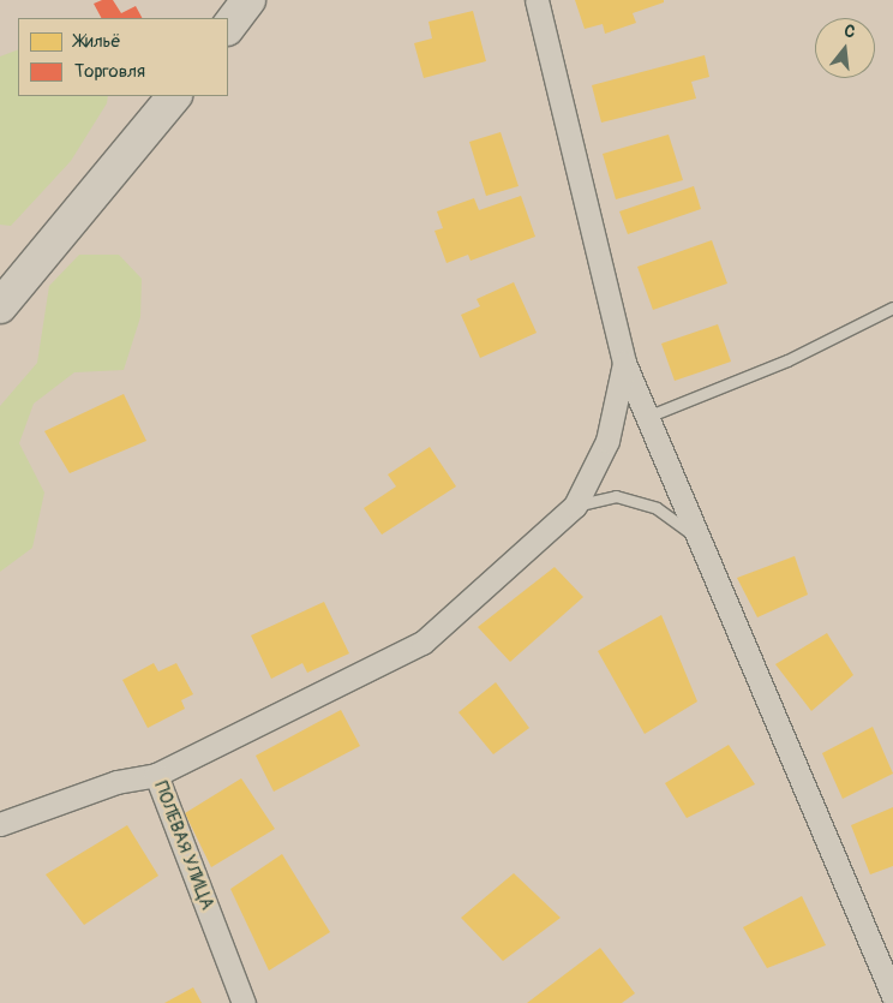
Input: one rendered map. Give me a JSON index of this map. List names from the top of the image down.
{
  "streets": {
    "street": ["ПОЛЕВАЯ УЛИЦА"]
  },
  "legend": ["Жильё", "Торговля"],
  "north": "top"
}
